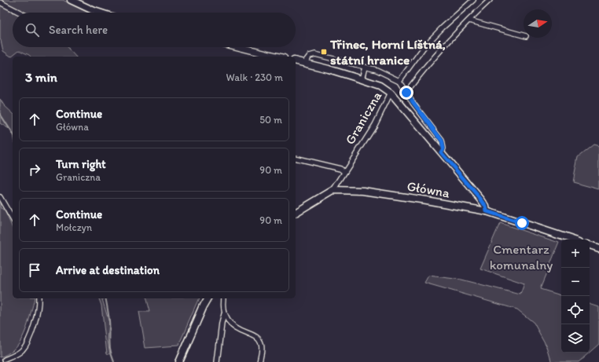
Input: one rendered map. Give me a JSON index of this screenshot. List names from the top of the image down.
{
  "streets": {
    "street": ["Graniczna", "Główna"]
  },
  "crossings": [
    ["Graniczna", "Główna"]
  ],
  "parks": ["Cmentarz komunalny"],
  "places": {
    "transit": ["Třinec, Horní Líštná, státní hranice"]
  },
  "north": "right",
  "page": {
    "search": "Search here",
    "heading": ["3 min", "Walk · 230 m"],
    "list": [
      ["Continue", "Główna", "50 m"],
      ["Turn right", "Graniczna", "90 m"],
      ["Continue", "Mołczyn", "90 m"],
      "Arrive at destination"
    ],
    "map_buttons": ["+", "−"]
  }
}
